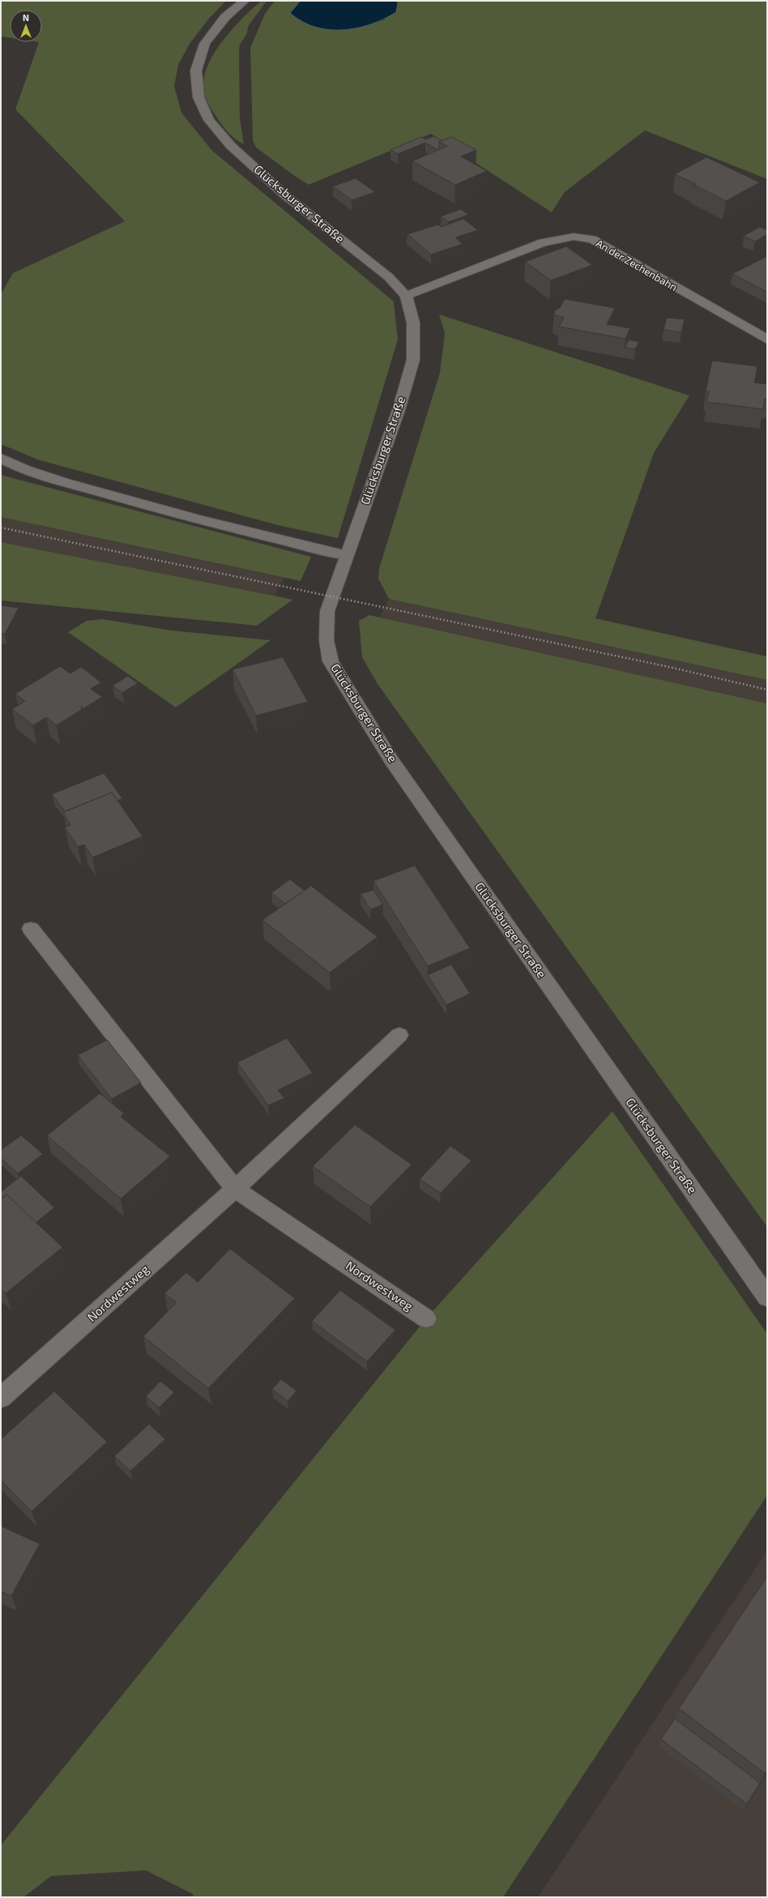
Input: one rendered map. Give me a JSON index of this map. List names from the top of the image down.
{
  "streets": {
    "main road": ["Glücksburger Straße", "An der Zechenbahn", "Nordwestweg"]
  },
  "crossings": [
    ["Glücksburger Straße", "An der Zechenbahn"]
  ],
  "north": "top"
}
